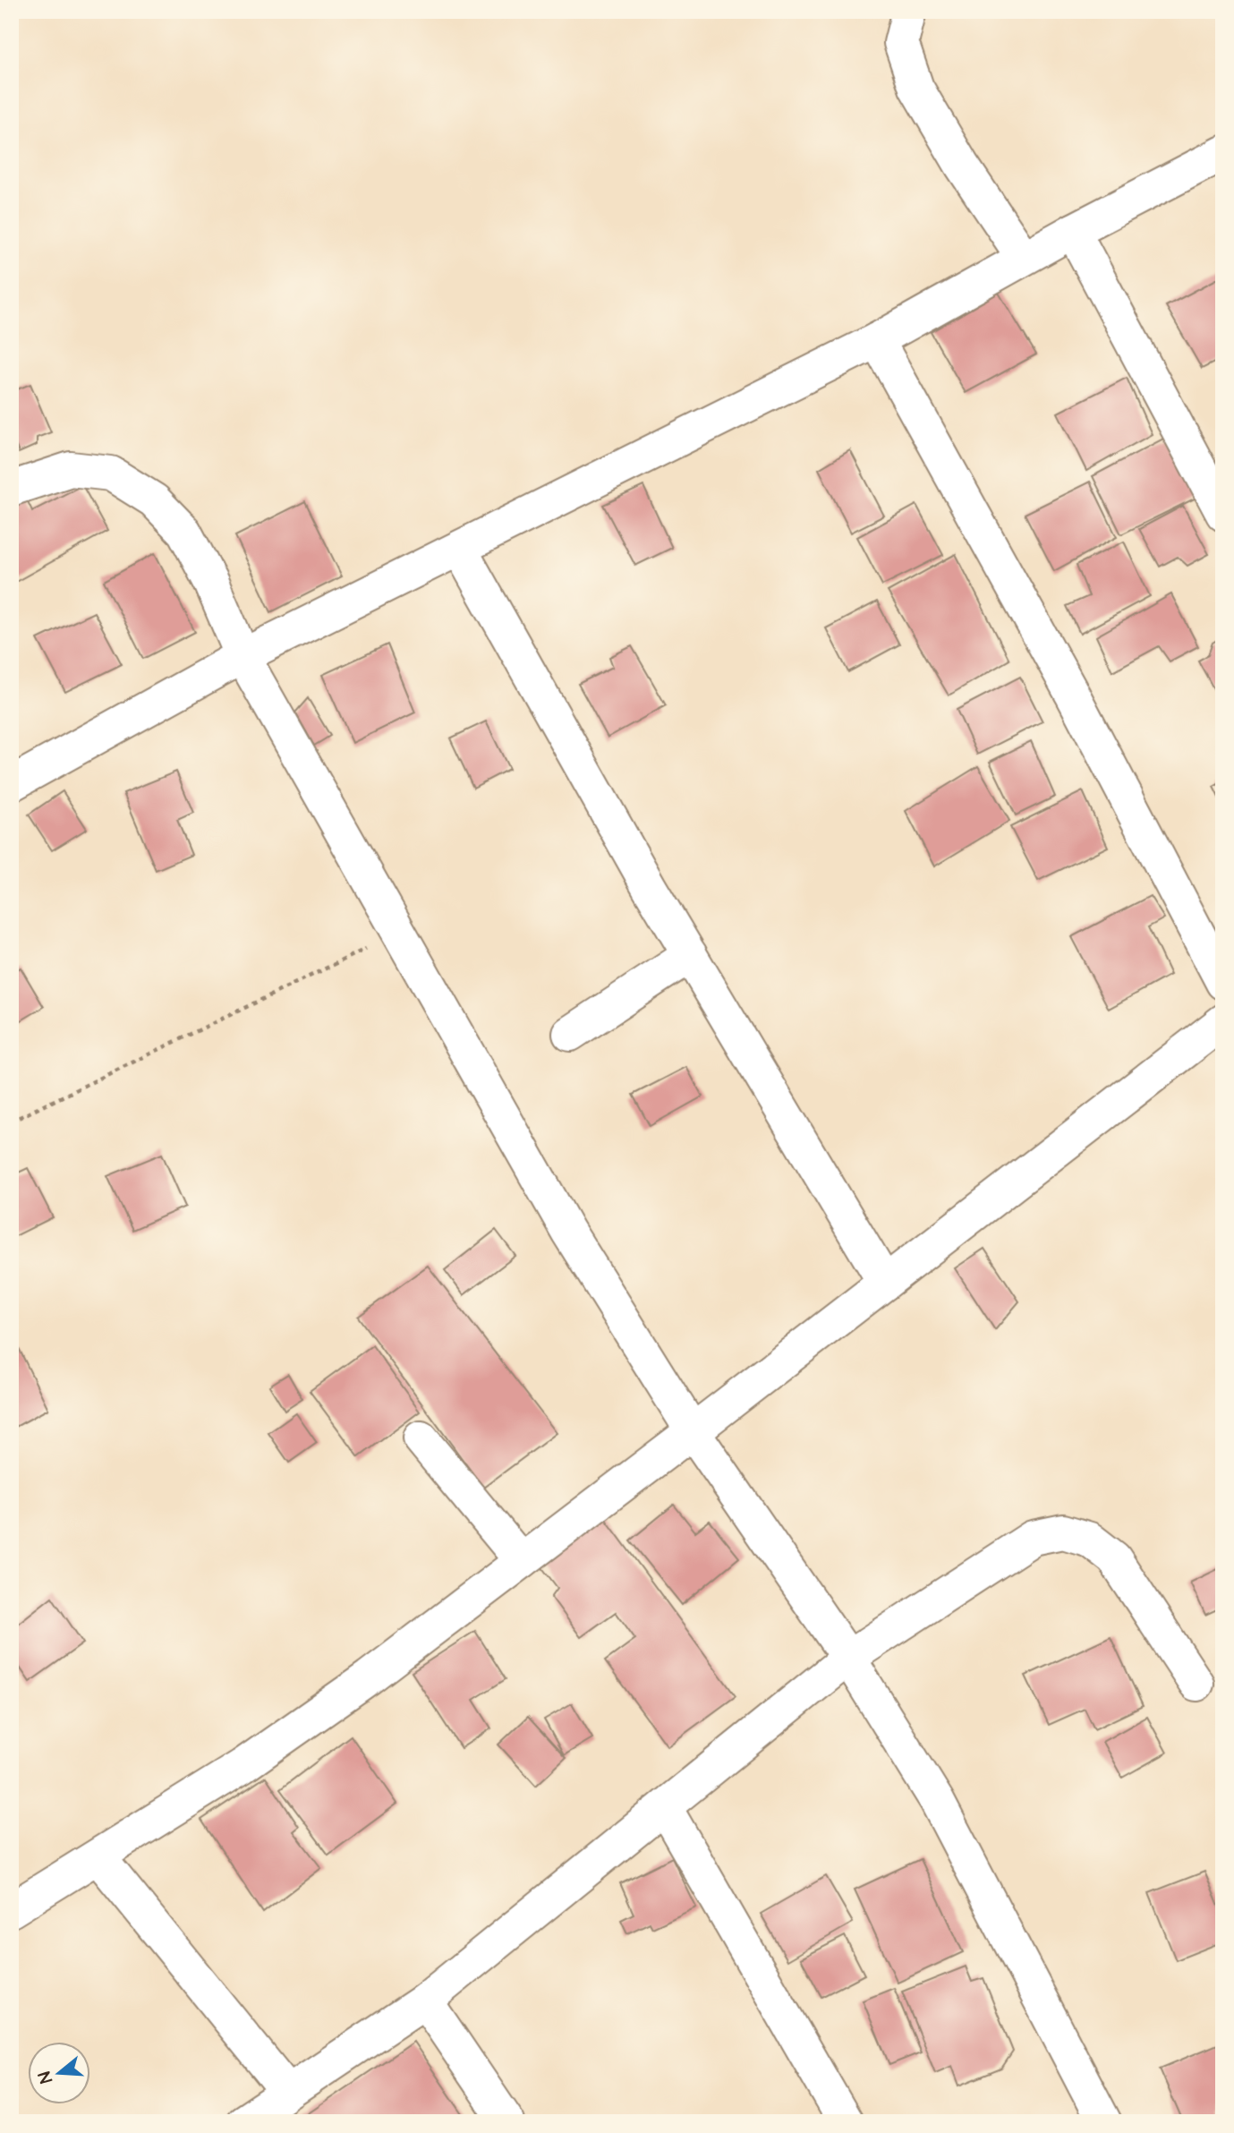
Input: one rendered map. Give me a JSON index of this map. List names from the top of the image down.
{
  "north": "left"
}
